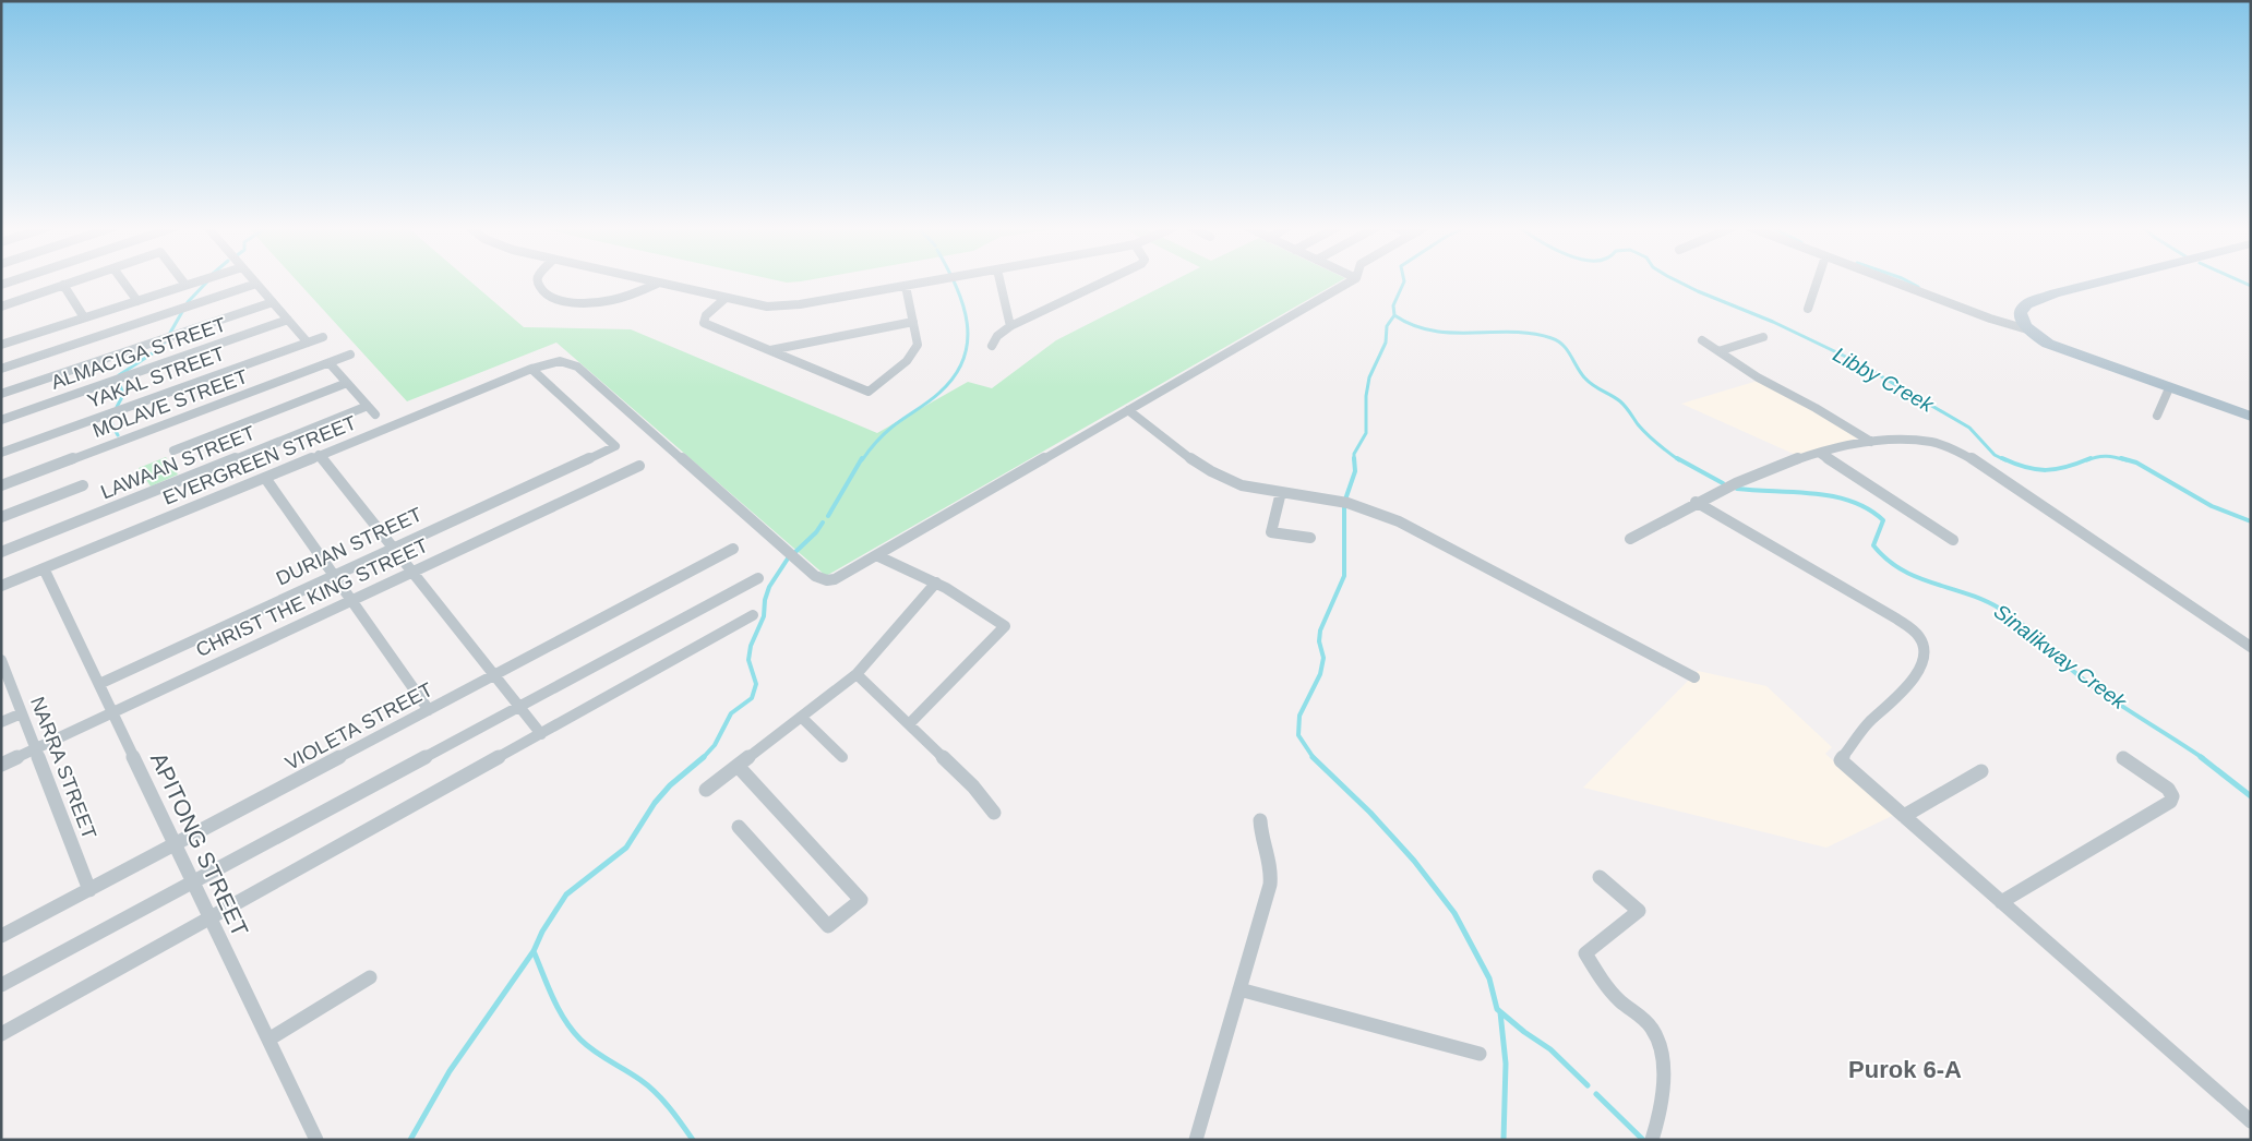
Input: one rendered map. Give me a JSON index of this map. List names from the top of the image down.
{
  "streets": {
    "street": [
      "ALMACIGA STREET",
      "YAKAL STREET",
      "MOLAVE STREET",
      "EVERGREEN STREET",
      "LAWAAN STREET",
      "DURIAN STREET",
      "CHRIST THE KING STREET",
      "VIOLETA STREET",
      "NARRA STREET",
      "APITONG STREET"
    ]
  },
  "crossings": [
    ["EVERGREEN STREET", "DURIAN STREET"],
    ["EVERGREEN STREET", "APITONG STREET"],
    ["DURIAN STREET", "APITONG STREET"],
    ["CHRIST THE KING STREET", "NARRA STREET"],
    ["CHRIST THE KING STREET", "APITONG STREET"],
    ["VIOLETA STREET", "NARRA STREET"],
    ["VIOLETA STREET", "APITONG STREET"]
  ],
  "districts": ["Purok 6-A"],
  "water": ["Libby Creek", "Sinalikway Creek"]
}
